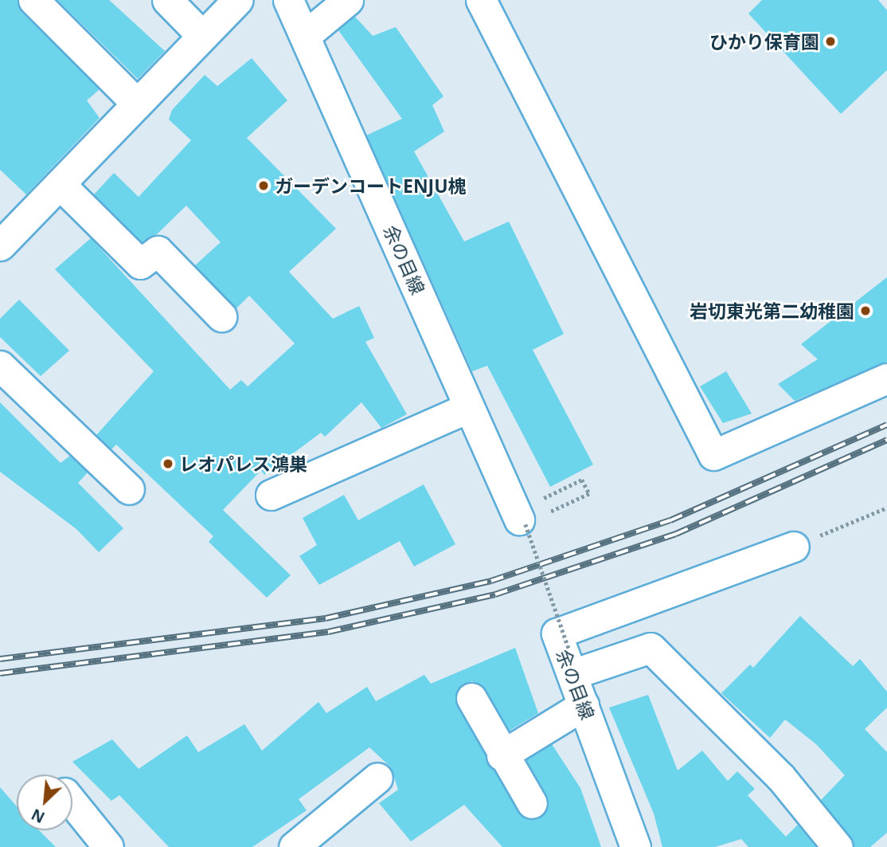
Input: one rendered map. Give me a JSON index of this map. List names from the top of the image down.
{
  "streets": {
    "street": ["余の目線"]
  },
  "places": [
    "ひかり保育園",
    "ガーデンコートENJU槐",
    "岩切東光第二幼稚園",
    "レオパレス鴻巣"
  ],
  "north": "bottom left"
}
